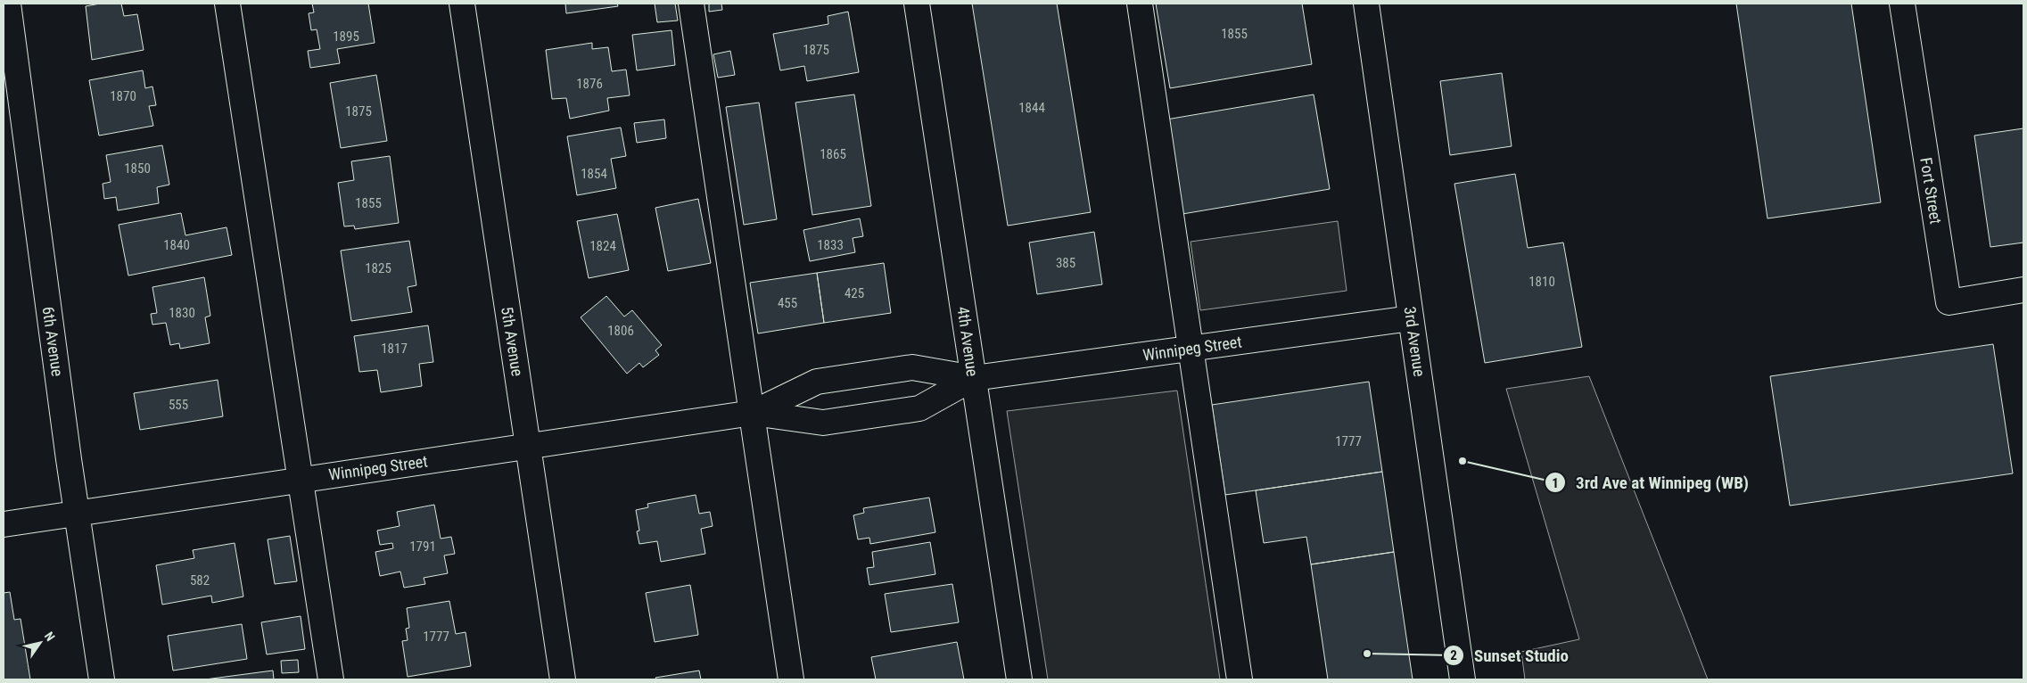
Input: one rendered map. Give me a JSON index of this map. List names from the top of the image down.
{
  "streets": {
    "street": [
      "Fort Street",
      "6th Avenue",
      "5th Avenue",
      "4th Avenue",
      "3rd Avenue",
      "Winnipeg Street"
    ]
  },
  "crossings": [
    ["6th Avenue", "Winnipeg Street"],
    ["5th Avenue", "Winnipeg Street"],
    ["4th Avenue", "Winnipeg Street"],
    ["3rd Avenue", "Winnipeg Street"]
  ],
  "places": ["3rd Ave at Winnipeg (WB)", "Sunset Studio"],
  "house_numbers": [
    "1855",
    "1895",
    "1875",
    "1876",
    "1870",
    "1844",
    "1875",
    "1865",
    "1850",
    "1854",
    "1855",
    "1840",
    "1833",
    "1824",
    "385",
    "1825",
    "1810",
    "425",
    "455",
    "1830",
    "1806",
    "1817",
    "555",
    "1777",
    "1791",
    "582",
    "1777"
  ],
  "north": "top right"
}
